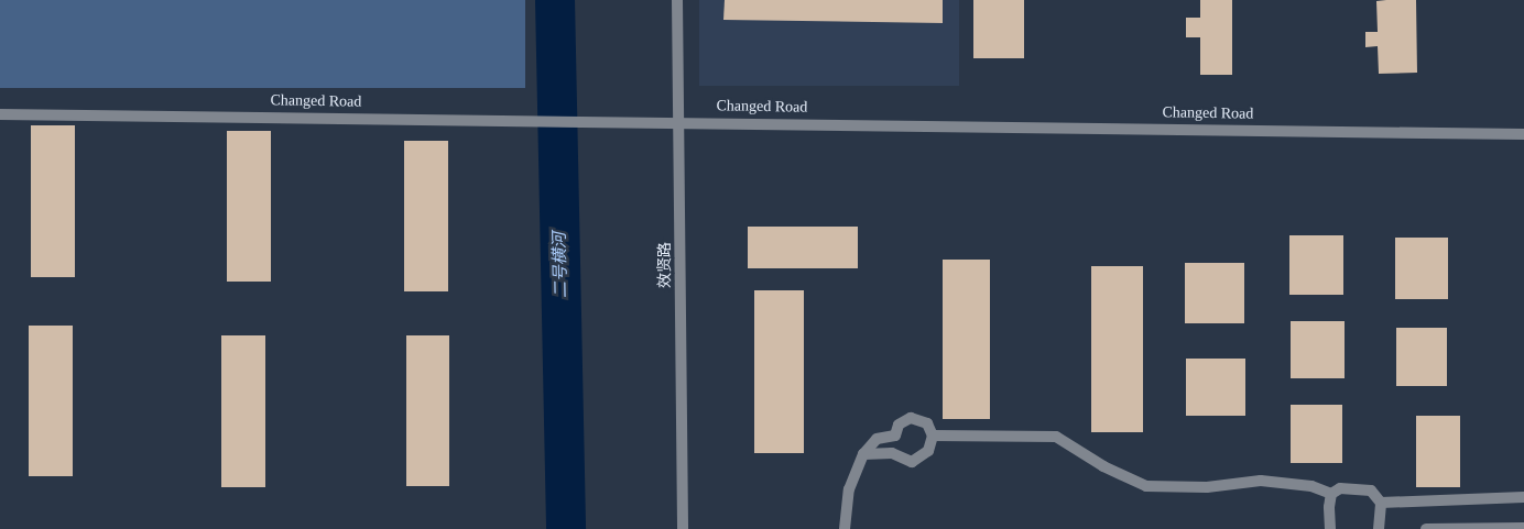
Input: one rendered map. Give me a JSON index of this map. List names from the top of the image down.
{
  "streets": {
    "street": ["Changed Road", "效贤路"]
  },
  "crossings": [
    ["Changed Road", "效贤路"]
  ],
  "water": ["二号横河"]
}
